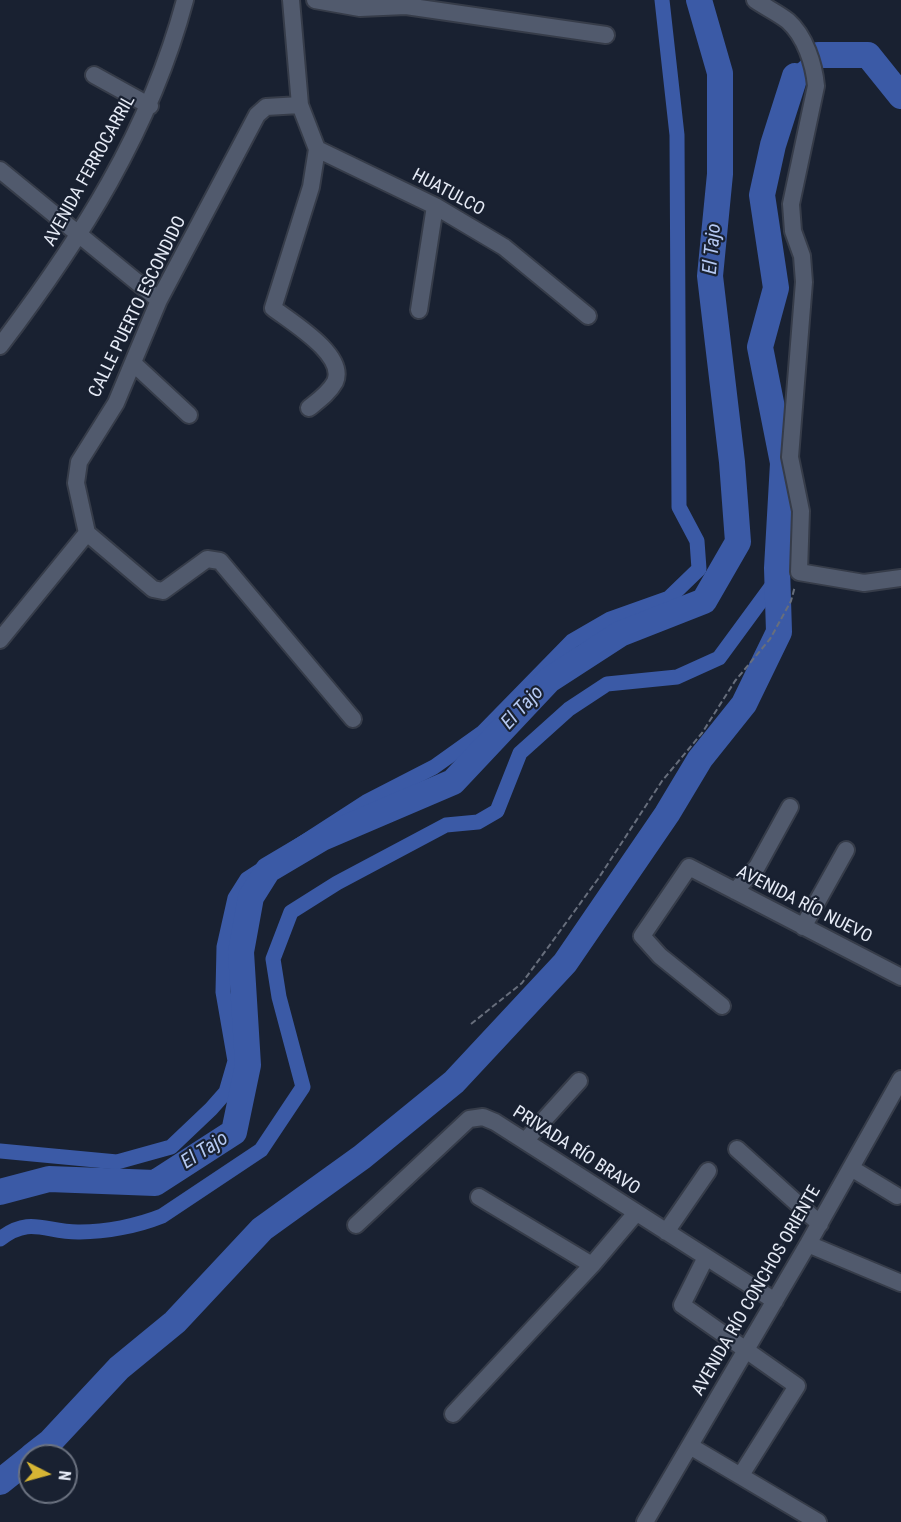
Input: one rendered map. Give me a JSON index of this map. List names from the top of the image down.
{
  "streets": {
    "street": [
      "AVENIDA FERROCARRIL",
      "HUATULCO",
      "CALLE PUERTO ESCONDIDO",
      "AVENIDA RÍO NUEVO",
      "PRIVADA RÍO BRAVO",
      "AVENIDA RÍO CONCHOS ORIENTE"
    ]
  },
  "crossings": [
    ["PRIVADA RÍO BRAVO", "AVENIDA RÍO CONCHOS ORIENTE"]
  ],
  "water": ["El Tajo"],
  "north": "right"
}
